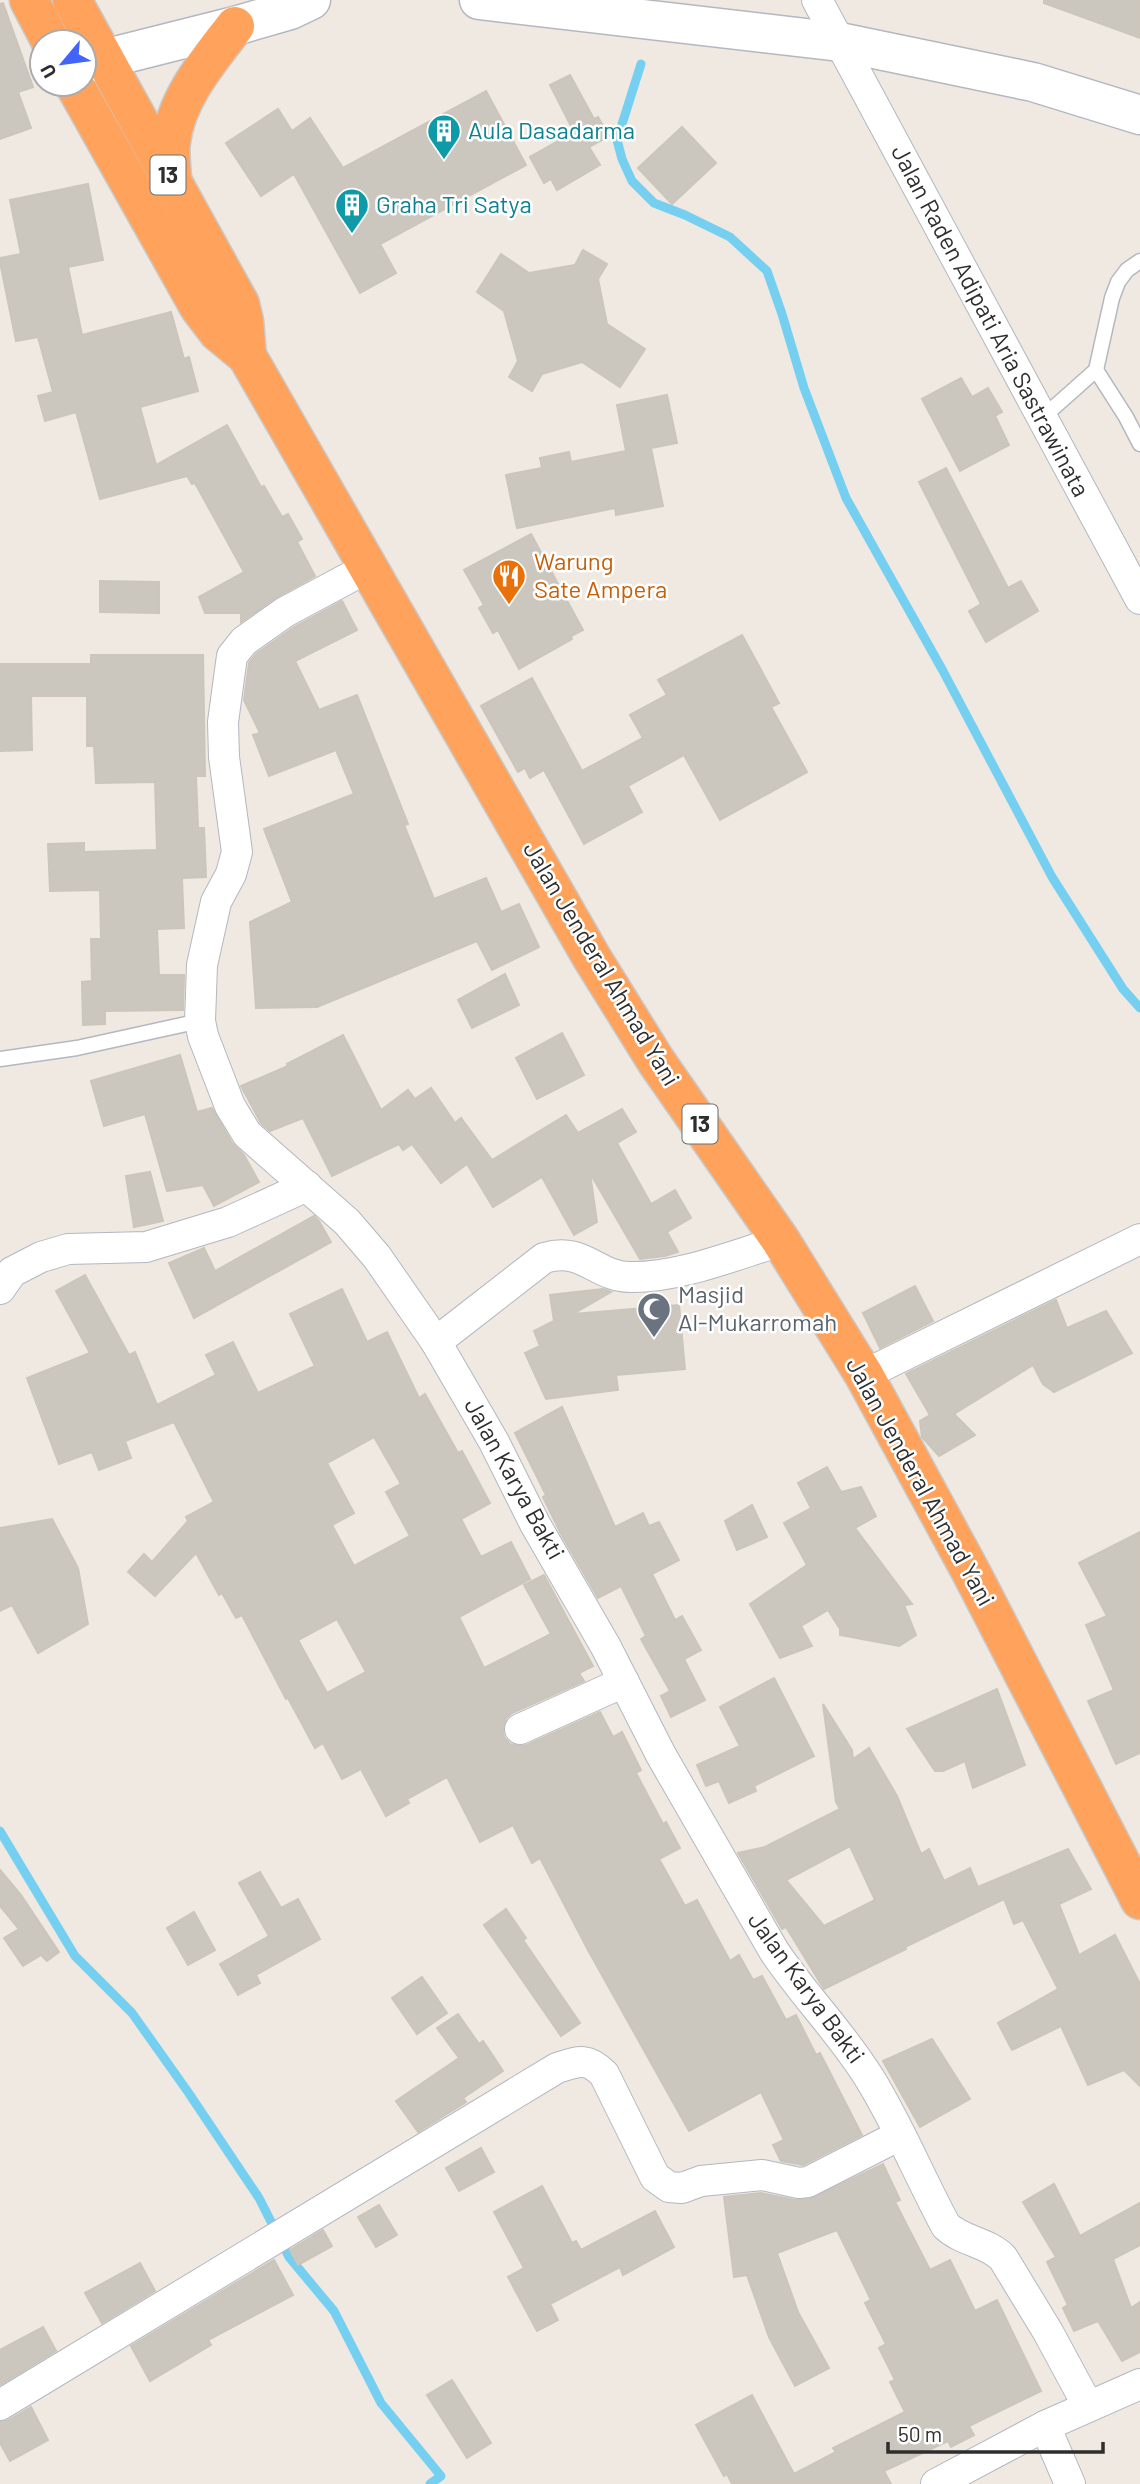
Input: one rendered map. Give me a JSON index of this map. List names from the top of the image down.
{
  "streets": {
    "highway": ["13", "Jalan Jenderal Ahmad Yani"],
    "street": ["Jalan Raden Adipati Aria Sastrawinata", "Jalan Karya Bakti"]
  },
  "crossings": [
    ["Jalan Jenderal Ahmad Yani", "Jalan Karya Bakti"]
  ],
  "places": {
    "building": ["Aula Dasadarma", "Graha Tri Satya"],
    "restaurant": ["Warung Sate Ampera"],
    "mosque": ["Masjid Al-Mukarromah"]
  },
  "scale_bar": "50 m",
  "north": "bottom left"
}
